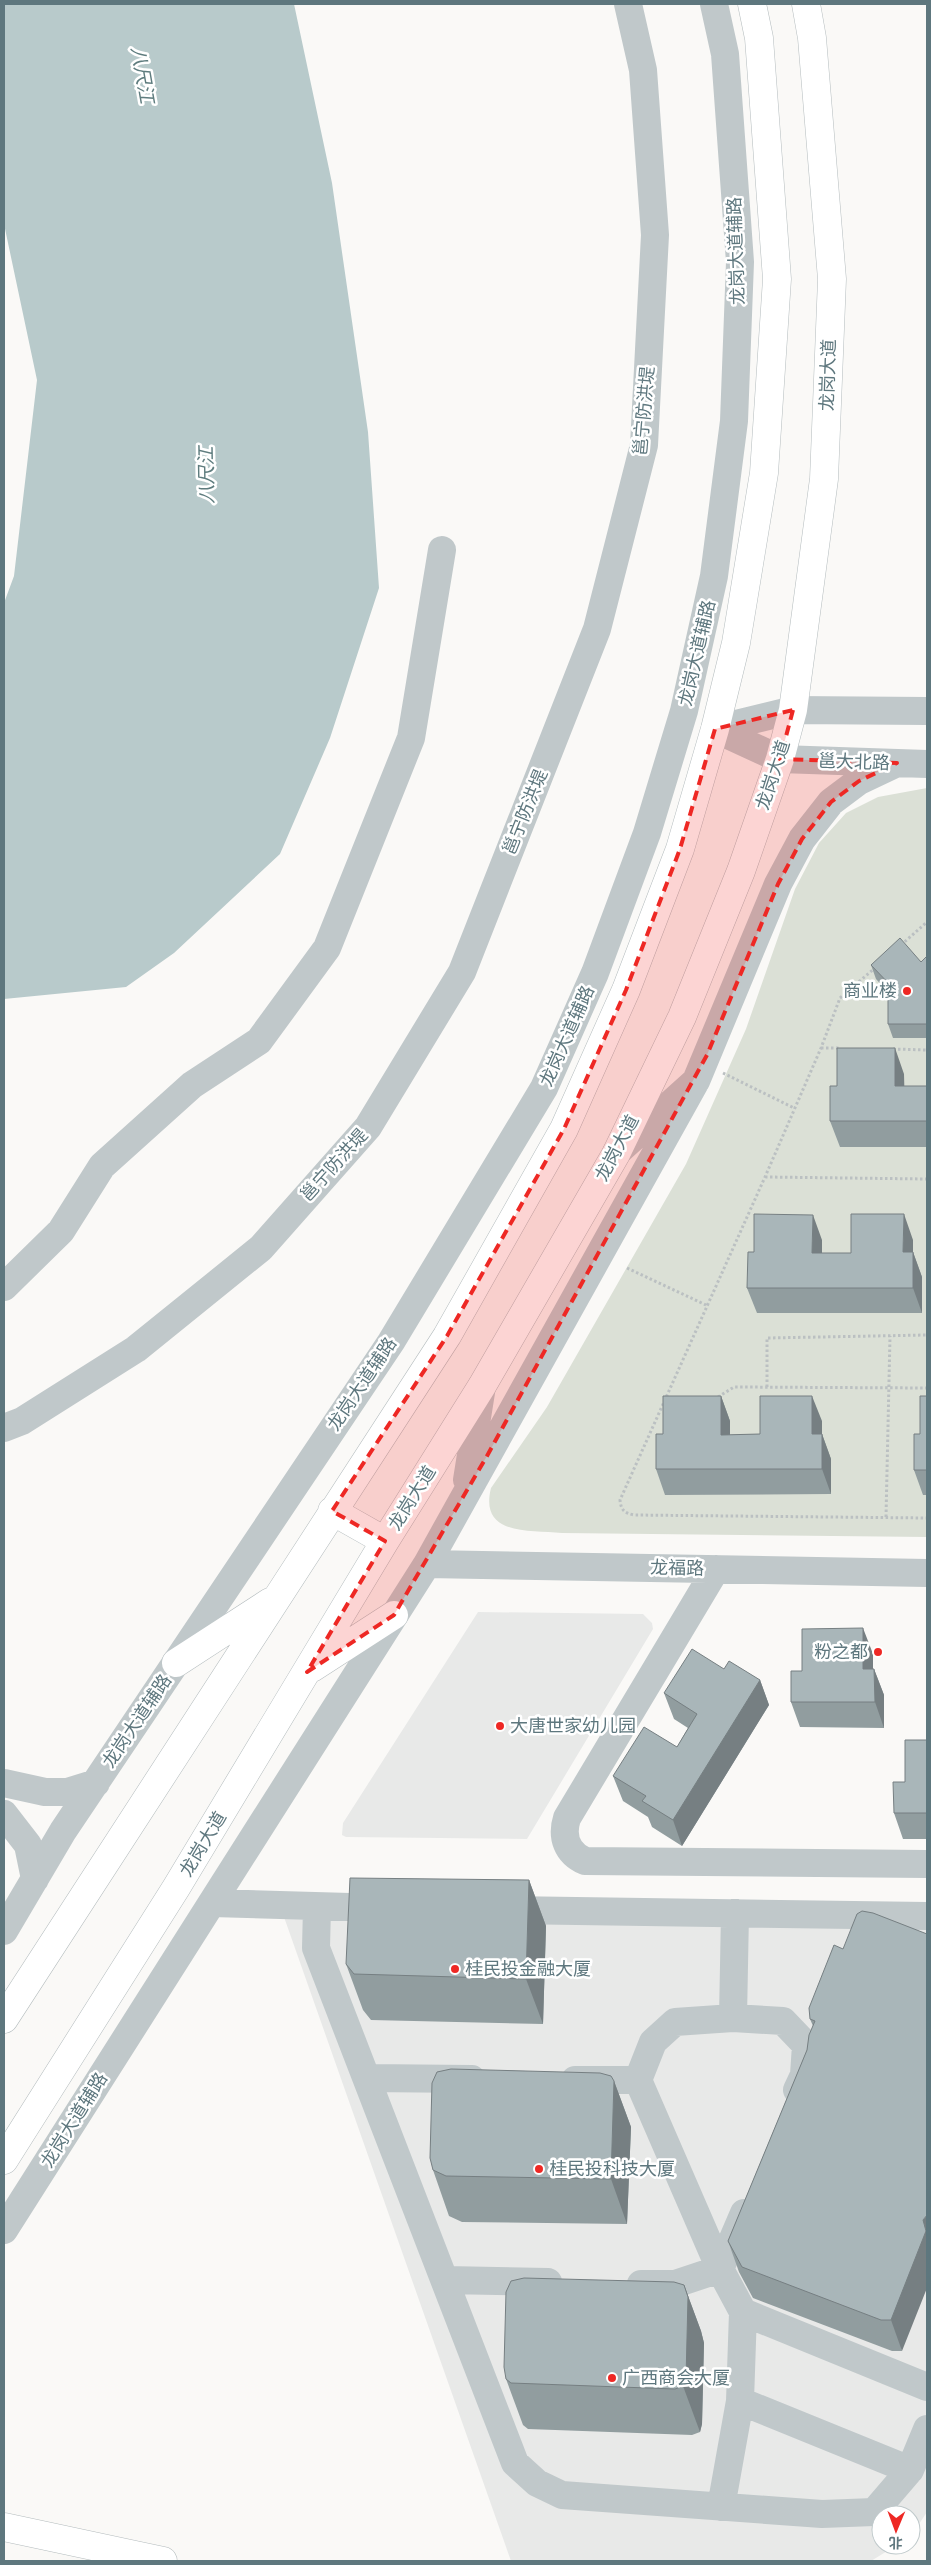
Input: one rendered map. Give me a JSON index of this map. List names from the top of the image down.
{
  "streets": {
    "main road": ["龙岗大道"],
    "street": [
      "龙岗大道辅路",
      "邕宁防洪堤",
      "邕大北路",
      "龙福路"
    ]
  },
  "crossings": [
    ["龙岗大道辅路", "龙岗大道"],
    ["龙岗大道辅路", "邕大北路"],
    ["龙岗大道辅路", "龙福路"],
    ["龙岗大道", "邕大北路"]
  ],
  "water": ["八尺江"],
  "places": [
    "商业楼",
    "粉之都",
    "大唐世家幼儿园",
    "桂民投金融大厦",
    "桂民投科技大厦",
    "广西商会大厦"
  ],
  "north": "bottom"
}
